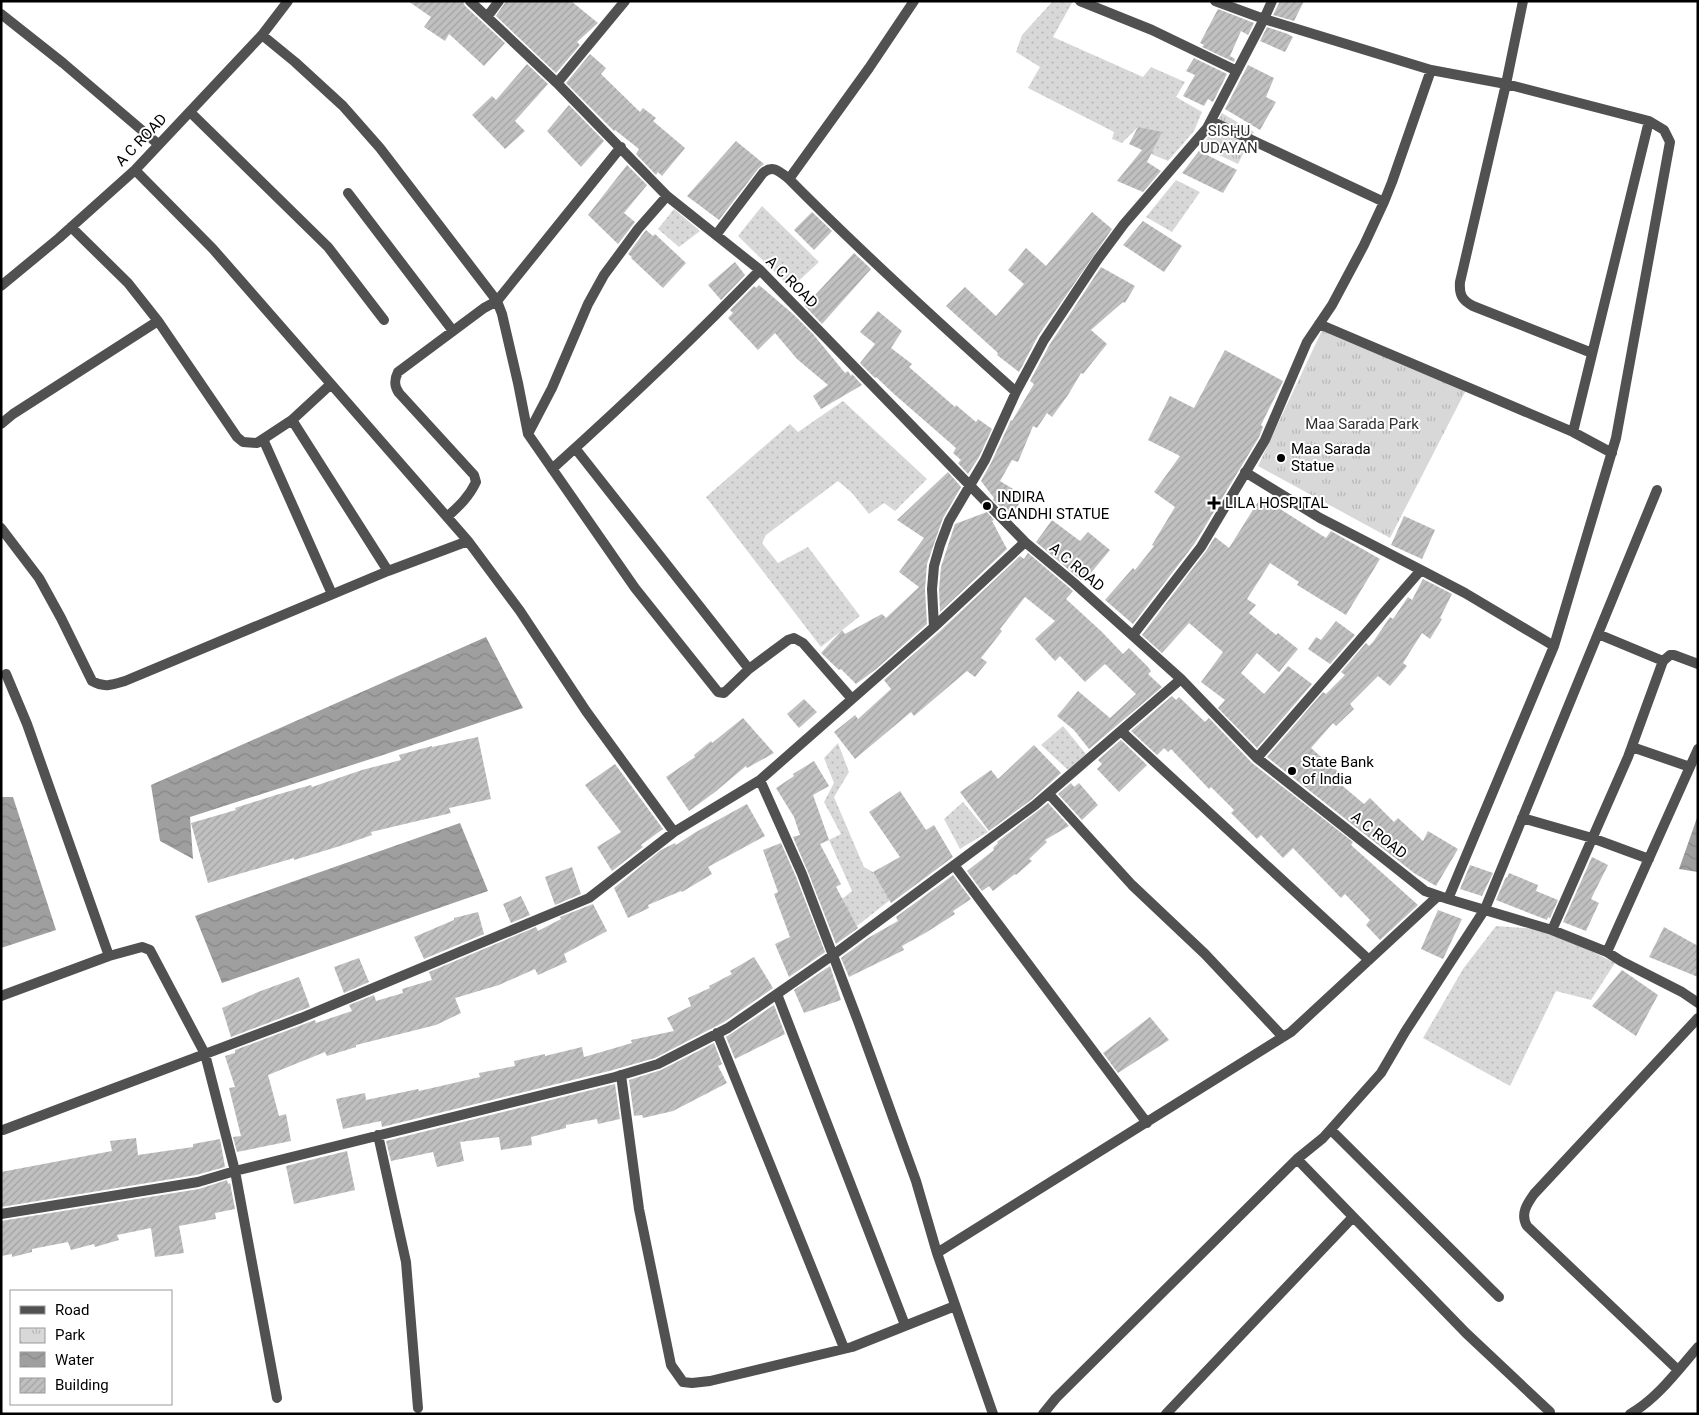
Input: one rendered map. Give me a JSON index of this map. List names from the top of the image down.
{
  "streets": {
    "street": ["A C ROAD"]
  },
  "parks": ["SISHU UDAYAN", "Maa Sarada Park"],
  "places": {
    "other": ["Maa Sarada Statue", "INDIRA GANDHI STATUE", "State Bank of India"],
    "health": ["LILA HOSPITAL"]
  },
  "legend": [
    "Road",
    "Park",
    "Water",
    "Building"
  ]
}
